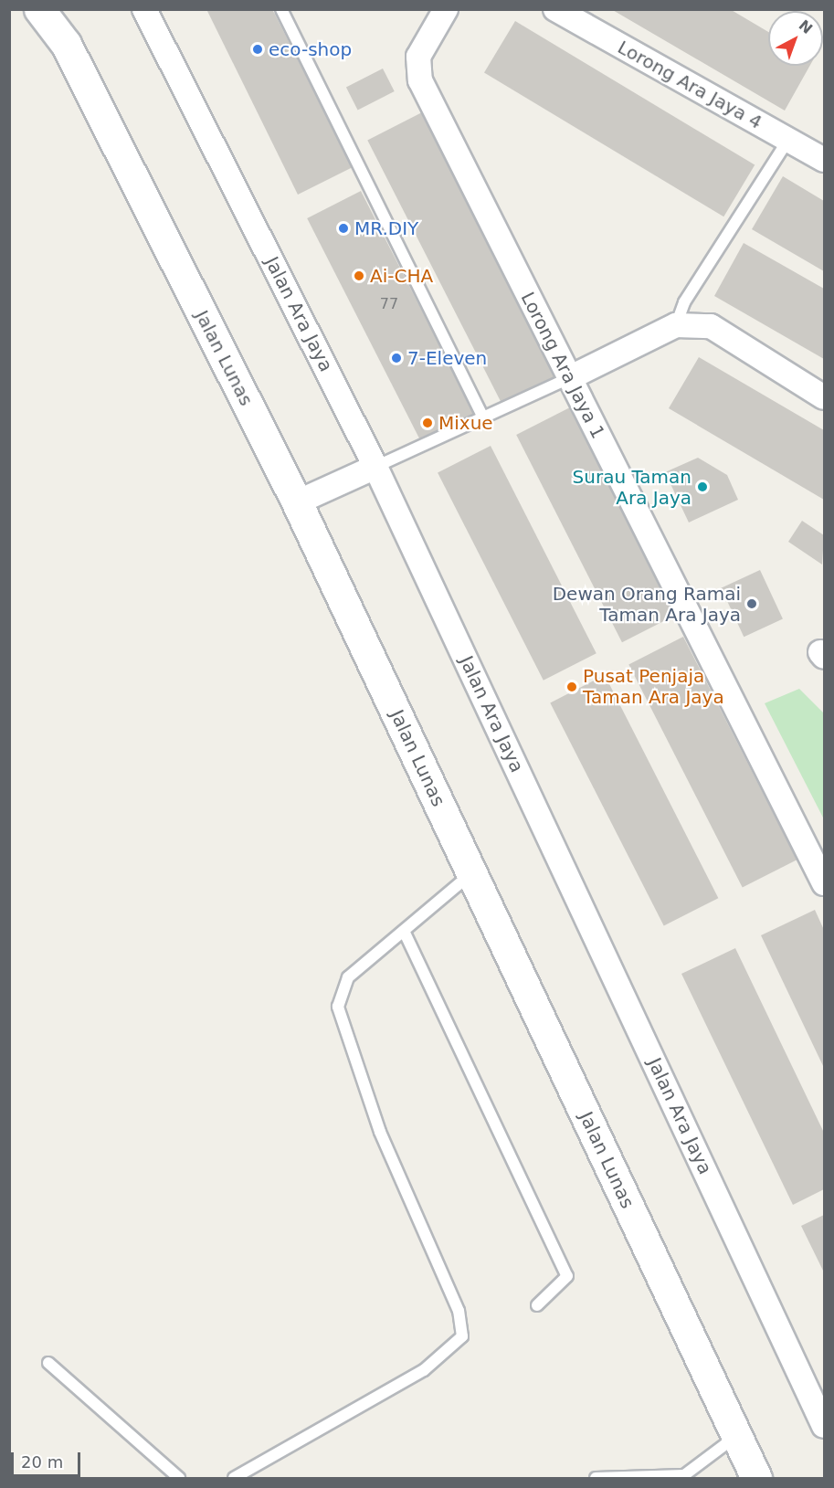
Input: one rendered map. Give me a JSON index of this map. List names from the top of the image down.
{
  "streets": {
    "main road": ["Jalan Lunas"],
    "street": ["Lorong Ara Jaya 4", "Jalan Ara Jaya", "Lorong Ara Jaya 1"]
  },
  "places": [
    "eco-shop",
    "MR.DIY",
    "Ai-CHA",
    "7-Eleven",
    "Mixue",
    "Surau Taman Ara Jaya",
    "Dewan Orang Ramai Taman Ara Jaya",
    "Pusat Penjaja Taman Ara Jaya"
  ],
  "house_numbers": ["77"],
  "scale_bar": "20 m",
  "north": "top right"
}
